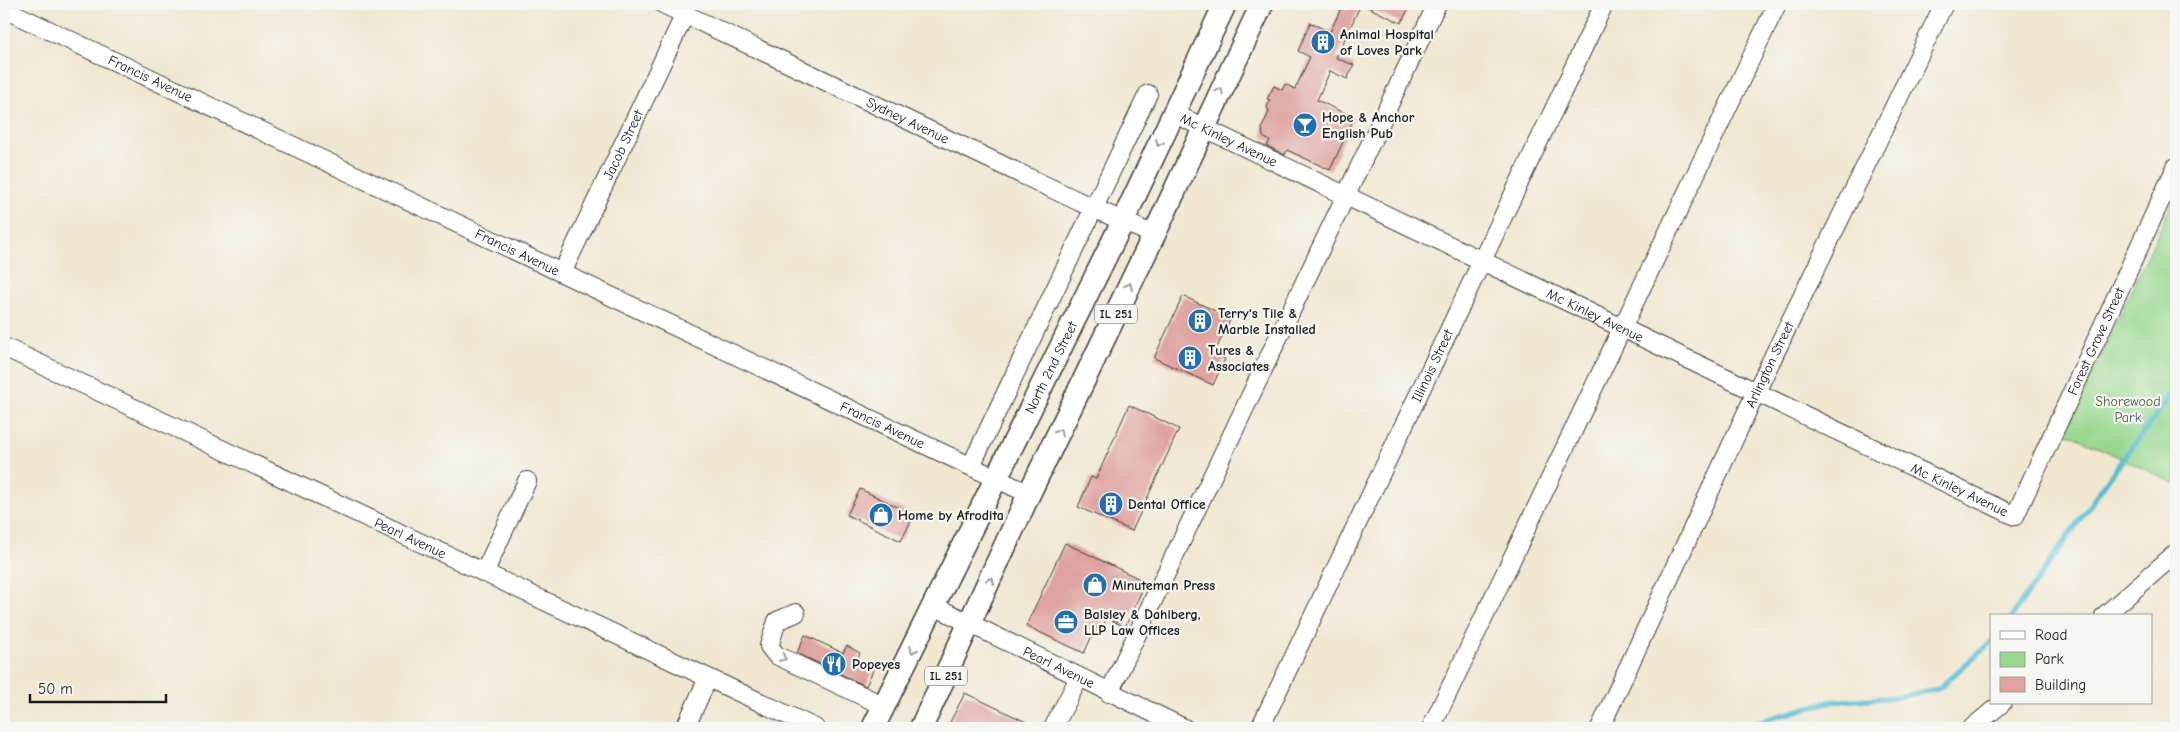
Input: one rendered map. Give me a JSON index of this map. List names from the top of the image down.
{
  "streets": {
    "main road": ["IL 251", "North 2nd Street"],
    "street": [
      "Francis Avenue",
      "Sydney Avenue",
      "Mc Kinley Avenue",
      "Jacob Street",
      "Forest Grove Street",
      "Arlington Street",
      "Illinois Street",
      "Pearl Avenue"
    ]
  },
  "crossings": [
    ["Francis Avenue", "Jacob Street"],
    ["Francis Avenue", "IL 251"],
    ["Francis Avenue", "North 2nd Street"],
    ["Sydney Avenue", "Jacob Street"],
    ["Sydney Avenue", "IL 251"],
    ["Sydney Avenue", "North 2nd Street"],
    ["Mc Kinley Avenue", "IL 251"],
    ["Mc Kinley Avenue", "Forest Grove Street"],
    ["Mc Kinley Avenue", "Arlington Street"],
    ["Mc Kinley Avenue", "Illinois Street"],
    ["Mc Kinley Avenue", "North 2nd Street"],
    ["IL 251", "Pearl Avenue"],
    ["North 2nd Street", "Pearl Avenue"]
  ],
  "parks": ["Shorewood Park"],
  "places": {
    "building": [
      "Animal Hospital of Loves Park",
      "Terry's Tile & Marble Installed",
      "Tures & Associates",
      "Dental Office"
    ],
    "bar": ["Hope & Anchor English Pub"],
    "shop": ["Home by Afrodita", "Minuteman Press"],
    "office": ["Balsley & Dahlberg, LLP Law Offices"],
    "restaurant": ["Popeyes"]
  },
  "legend": ["Road", "Park", "Building"],
  "scale_bar": "50 m"
}
